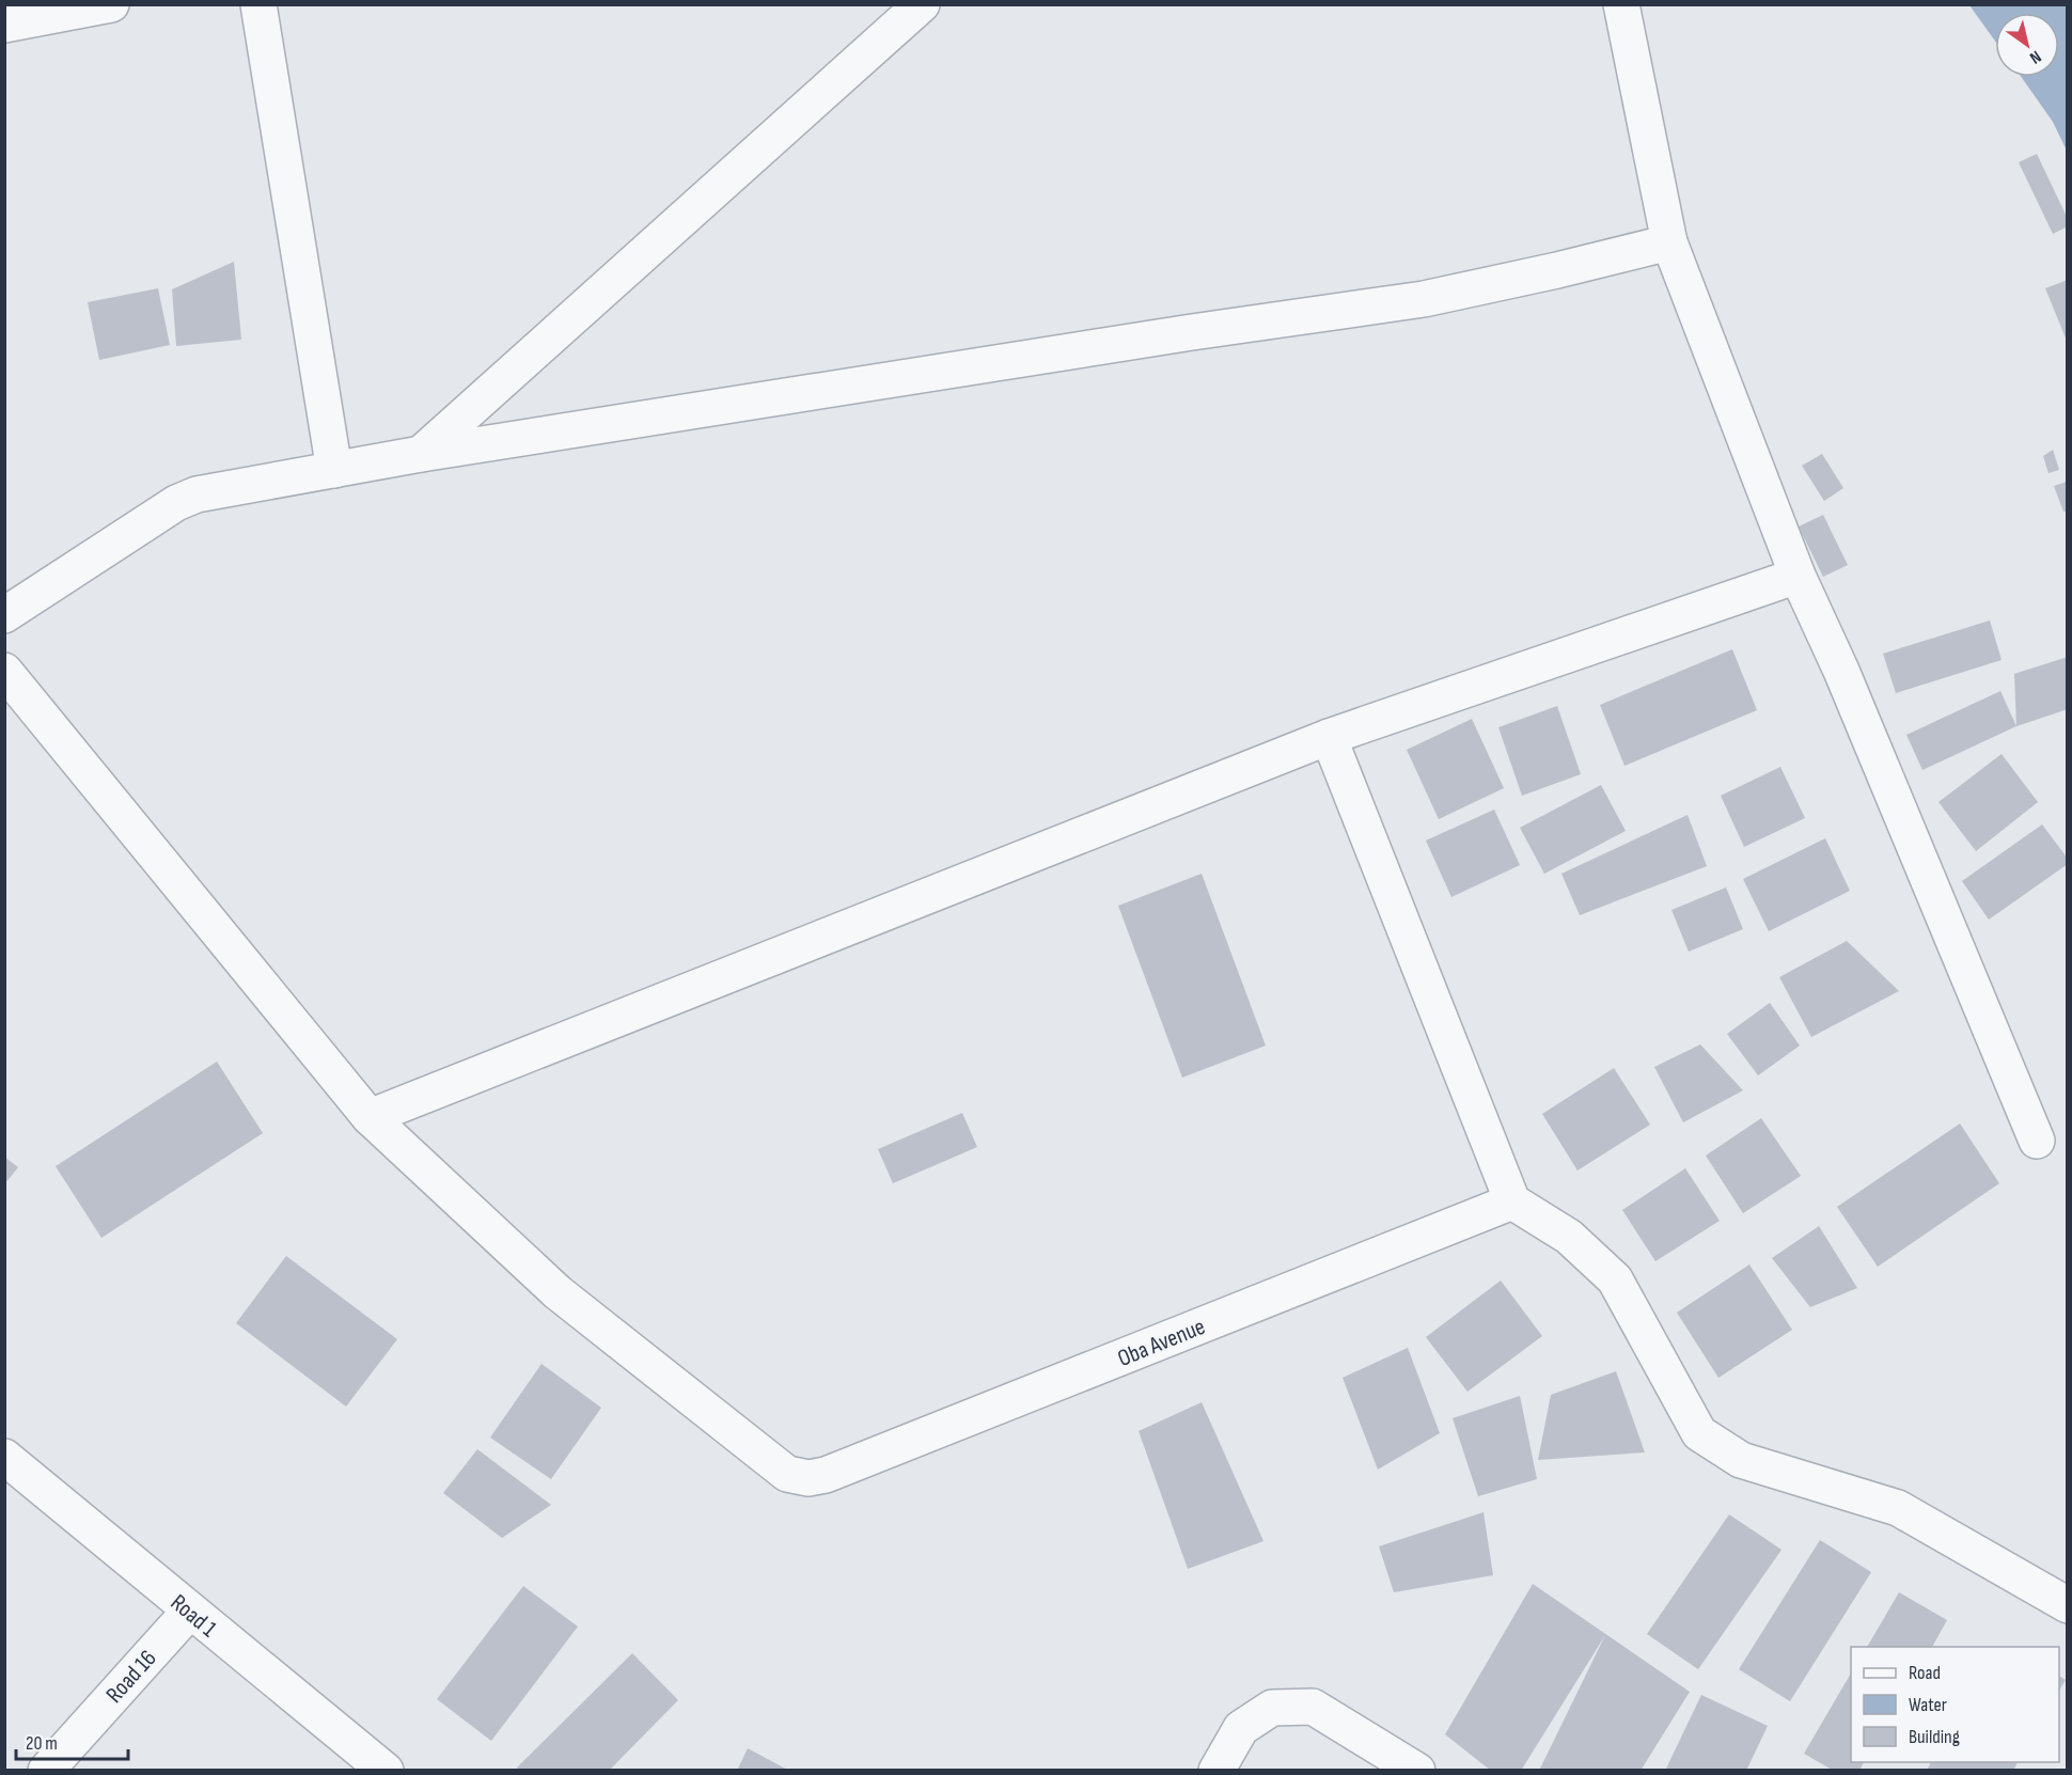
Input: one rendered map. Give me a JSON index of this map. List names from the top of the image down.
{
  "streets": {
    "street": ["Oba Avenue", "Road 1", "Road 16"]
  },
  "crossings": [
    ["Road 1", "Road 16"]
  ],
  "legend": ["Road", "Water", "Building"],
  "scale_bar": "20 m",
  "north": "bottom right"
}
